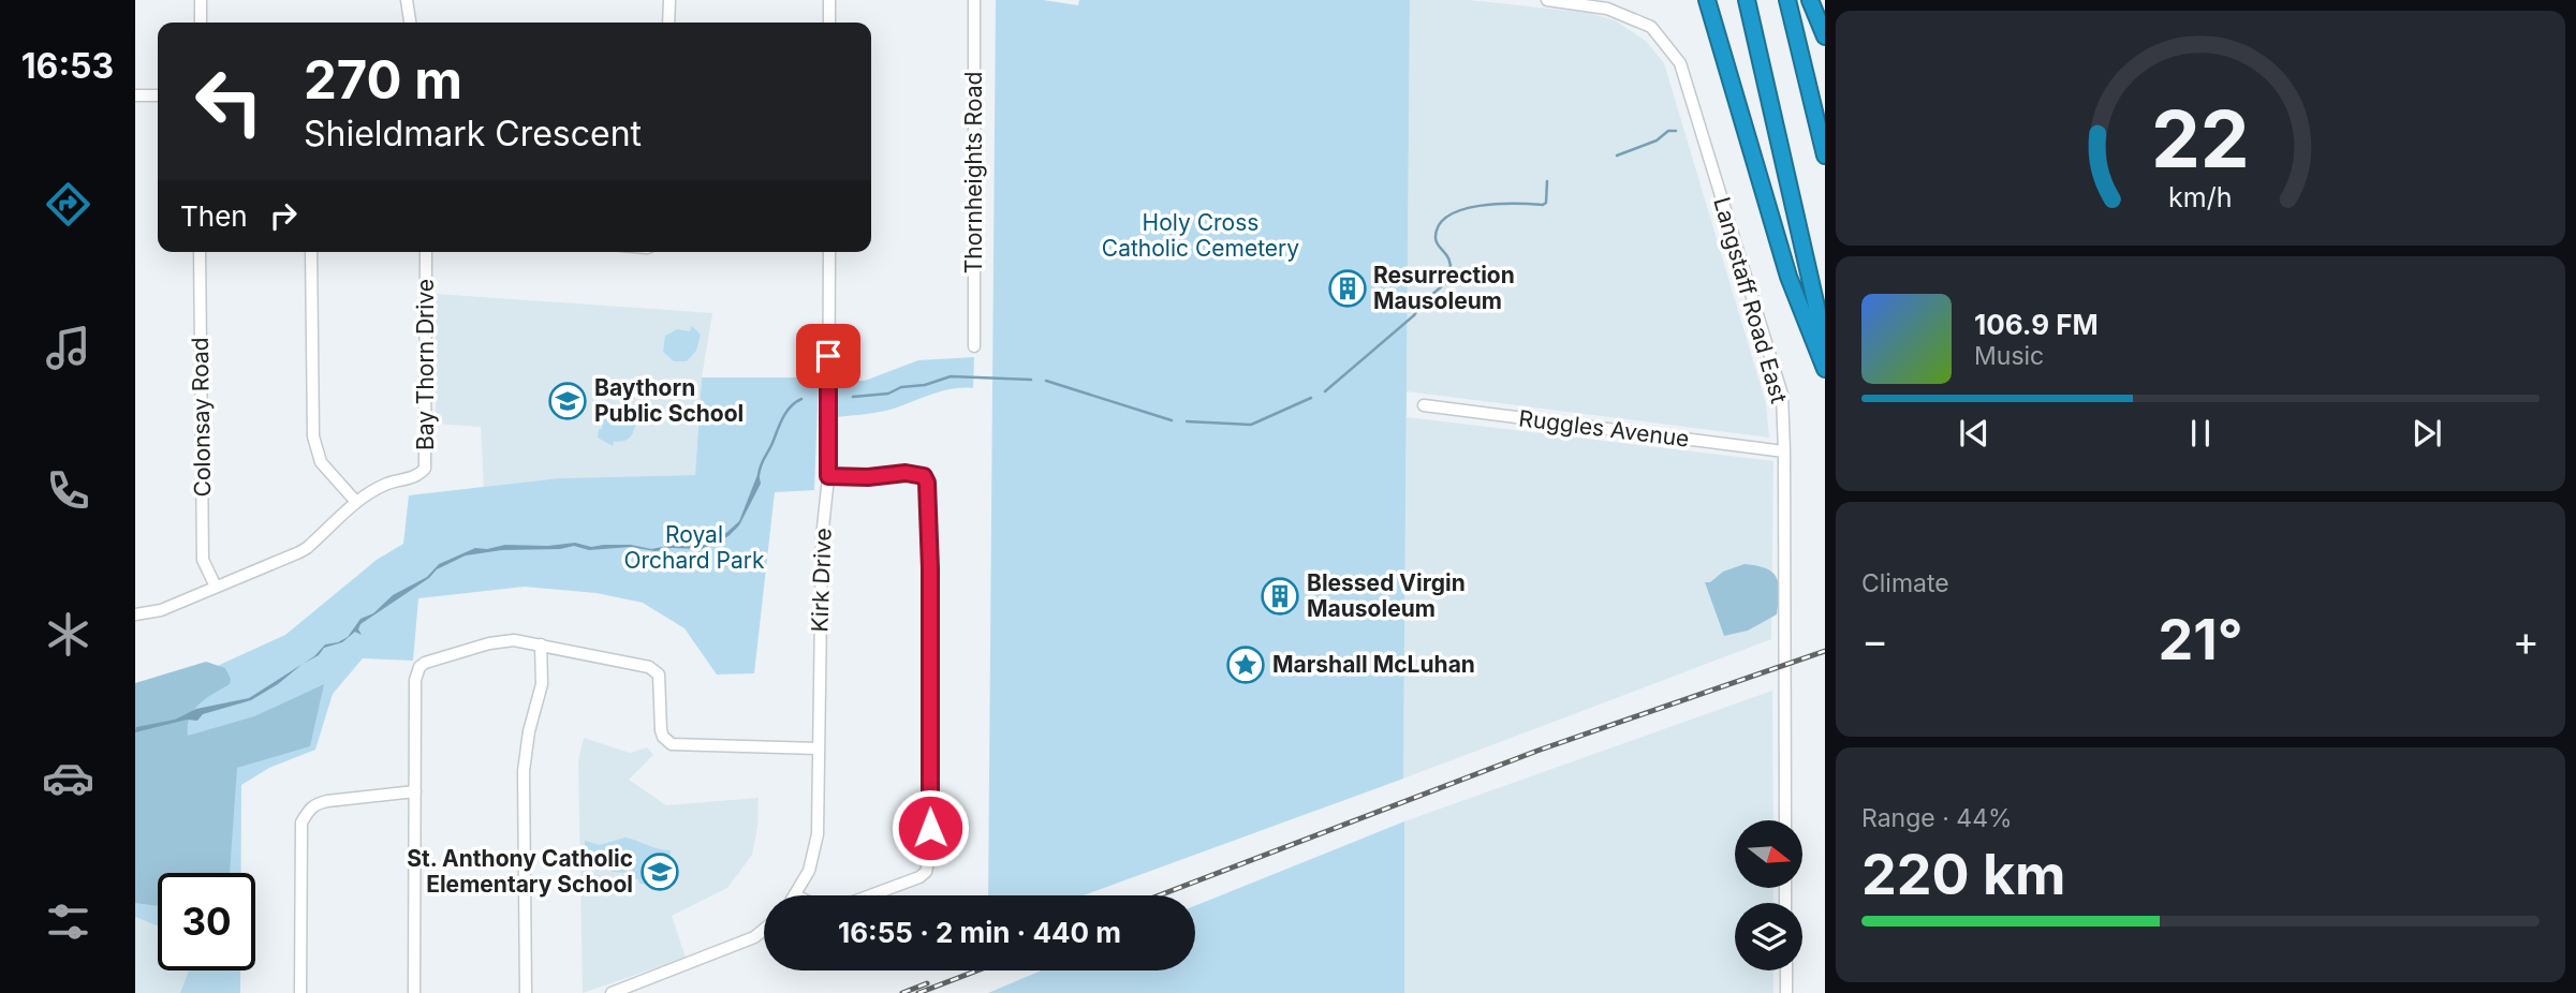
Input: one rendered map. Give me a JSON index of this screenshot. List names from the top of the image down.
{
  "streets": {
    "street": [
      "Thornheights Road",
      "Langstaff Road East",
      "Bay Thorn Drive",
      "Colonsay Road",
      "Ruggles Avenue",
      "Kirk Drive"
    ]
  },
  "crossings": [
    ["Langstaff Road East", "Ruggles Avenue"],
    ["Bay Thorn Drive", "Colonsay Road"]
  ],
  "parks": ["Holy Cross Catholic Cemetery", "Royal Orchard Park"],
  "places": {
    "building": ["Resurrection Mausoleum", "Blessed Virgin Mausoleum"],
    "school or university": ["Baythorn Public School", "St. Anthony Catholic Elementary School"],
    "place": ["Marshall McLuhan"]
  },
  "north": "right",
  "page": {
    "tabs": "16:53",
    "turn": ["270 m", "Shieldmark Crescent"],
    "then": "Then",
    "song": ["106.9 FM", "Music"],
    "tile": [
      "Climate",
      ["Range · 44%", "220 km"]
    ],
    "heat": ["−", "21°", "+"],
    "limit": "30",
    "trip": "16:55 · 2 min · 440 m",
    "gauge": ["22", "km/h"]
  }
}
